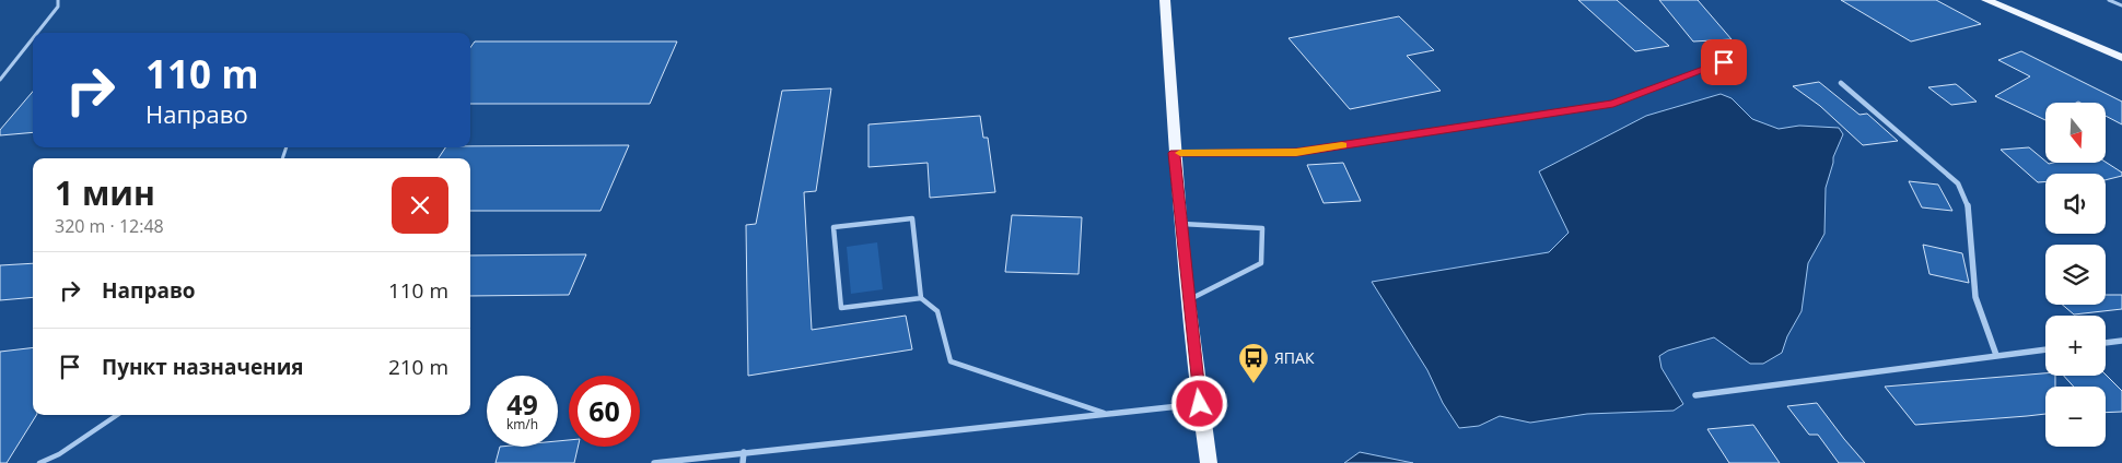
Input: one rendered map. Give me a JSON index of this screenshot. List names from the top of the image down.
{
  "places": {
    "bus stop": ["ЯПАК"]
  },
  "north": "bottom",
  "page": {
    "turn": ["110 m", "Направо"],
    "map_buttons": ["+", "−"],
    "heading": ["1 мин", "320 m · 12:48"],
    "list": [
      {
        "name": "Направо",
        "value": "110 m"
      },
      {
        "name": "Пункт назначения",
        "value": "210 m"
      }
    ],
    "speed": "49 km/h",
    "limit": "60"
  }
}
